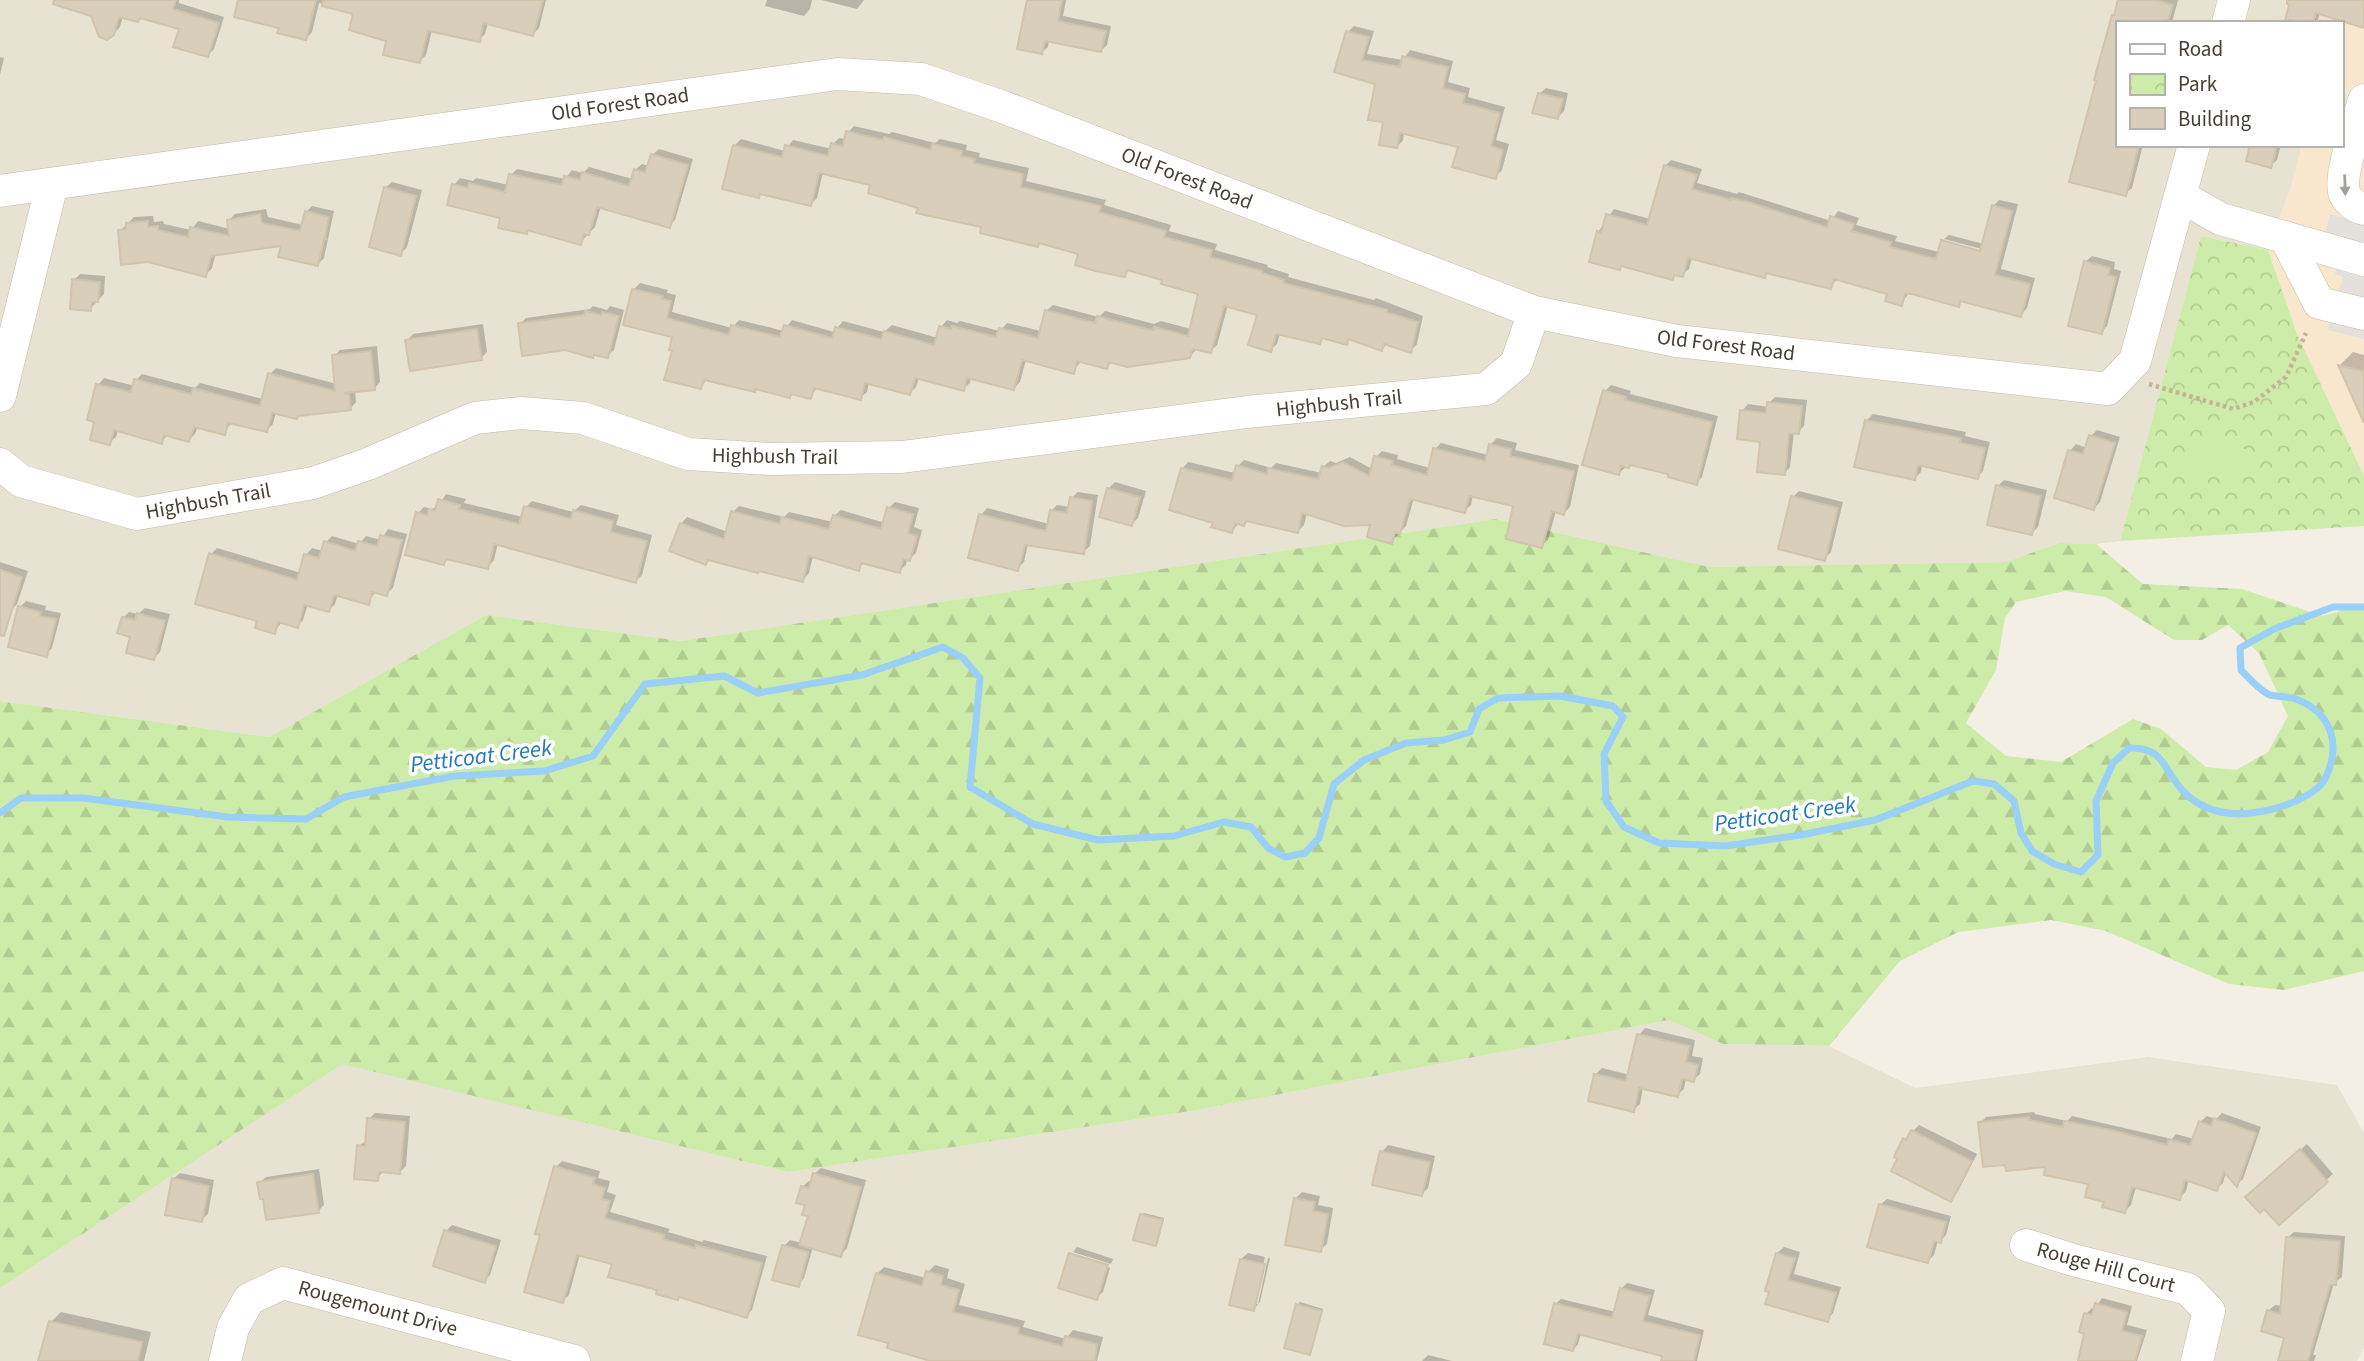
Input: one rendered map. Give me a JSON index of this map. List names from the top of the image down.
{
  "streets": {
    "street": [
      "Old Forest Road",
      "Highbush Trail",
      "Rouge Hill Court",
      "Rougemount Drive"
    ]
  },
  "crossings": [
    ["Old Forest Road", "Highbush Trail"]
  ],
  "water": ["Petticoat Creek"],
  "legend": ["Road", "Park", "Building"]
}
